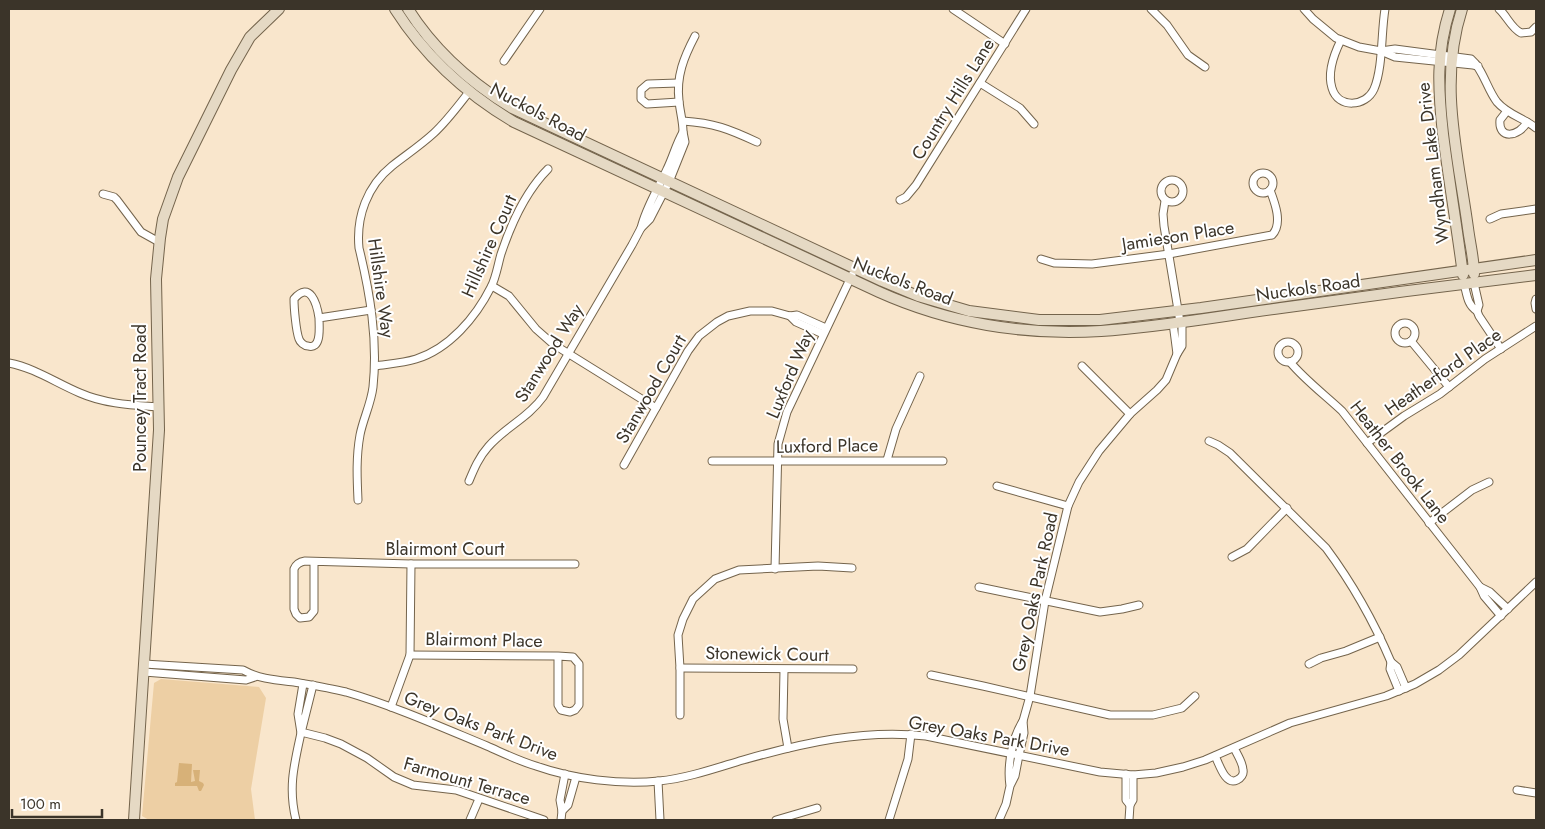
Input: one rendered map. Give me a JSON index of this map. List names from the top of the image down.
{
  "streets": {
    "main road": ["Nuckols Road", "Wyndham Lake Drive", "Pouncey Tract Road"],
    "street": [
      "Country Hills Lane",
      "Jamieson Place",
      "Hillshire Court",
      "Hillshire Way",
      "Stanwood Way",
      "Heatherford Place",
      "Luxford Way",
      "Stanwood Court",
      "Luxford Place",
      "Heather Brook Lane",
      "Blairmont Court",
      "Grey Oaks Park Road",
      "Blairmont Place",
      "Stonewick Court",
      "Grey Oaks Park Drive",
      "Farmount Terrace"
    ]
  },
  "crossings": [
    ["Nuckols Road", "Wyndham Lake Drive"],
    ["Nuckols Road", "Hillshire Way"],
    ["Nuckols Road", "Stanwood Way"],
    ["Nuckols Road", "Luxford Way"],
    ["Nuckols Road", "Grey Oaks Park Road"],
    ["Jamieson Place", "Grey Oaks Park Road"],
    ["Hillshire Court", "Hillshire Way"],
    ["Heatherford Place", "Heather Brook Lane"],
    ["Luxford Way", "Stanwood Court"],
    ["Luxford Way", "Luxford Place"],
    ["Pouncey Tract Road", "Grey Oaks Park Drive"],
    ["Heather Brook Lane", "Grey Oaks Park Drive"],
    ["Grey Oaks Park Road", "Grey Oaks Park Drive"]
  ],
  "scale_bar": "100 m"
}
